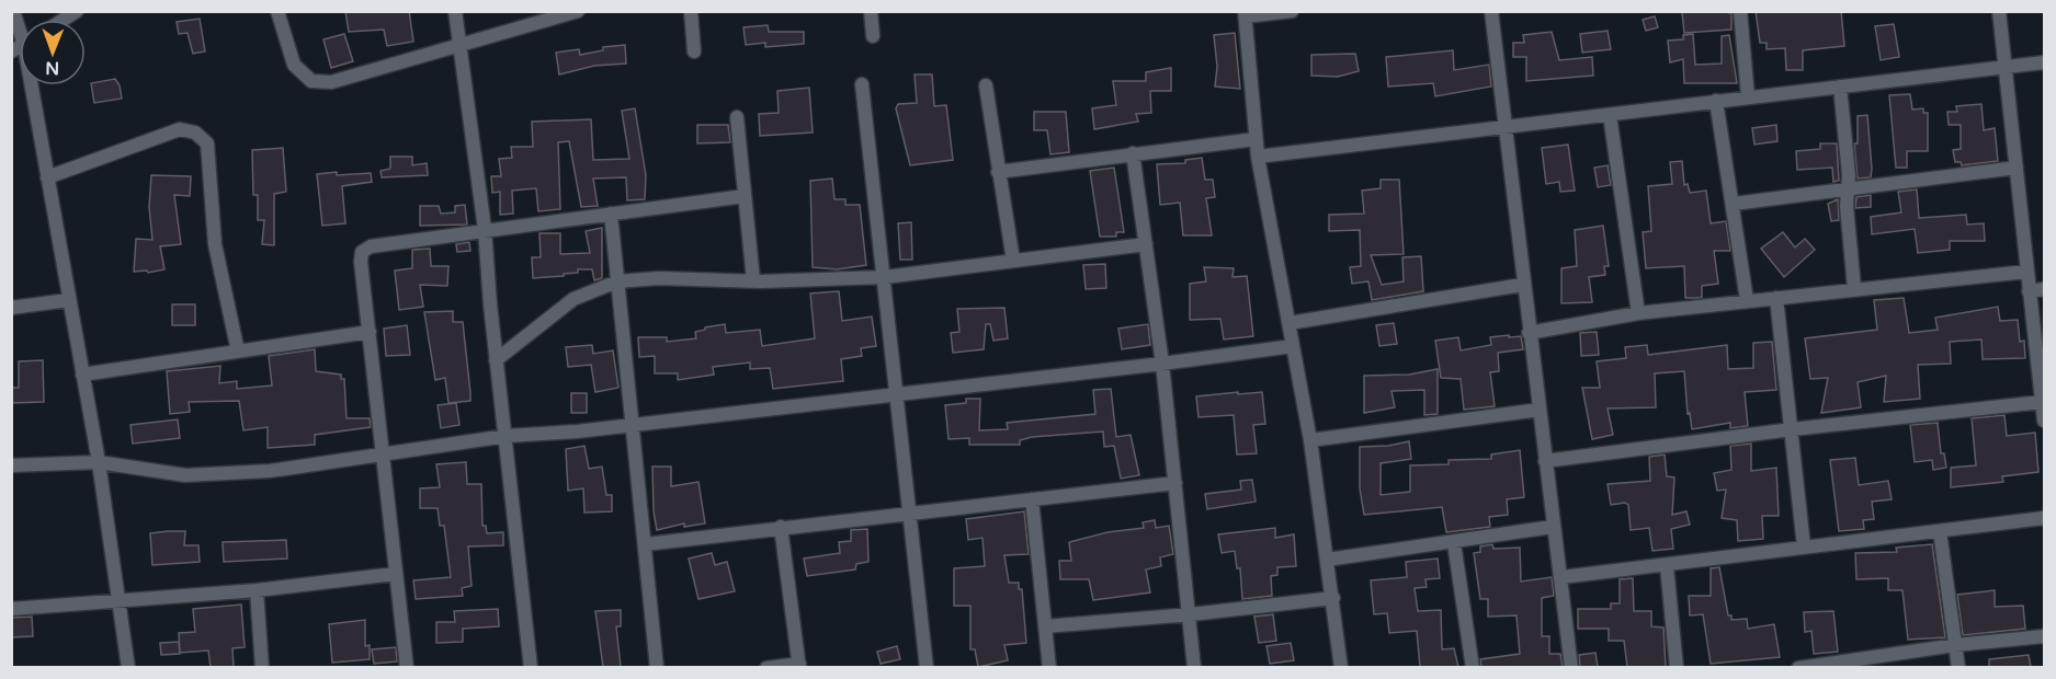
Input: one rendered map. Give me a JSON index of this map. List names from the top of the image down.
{
  "north": "bottom"
}
